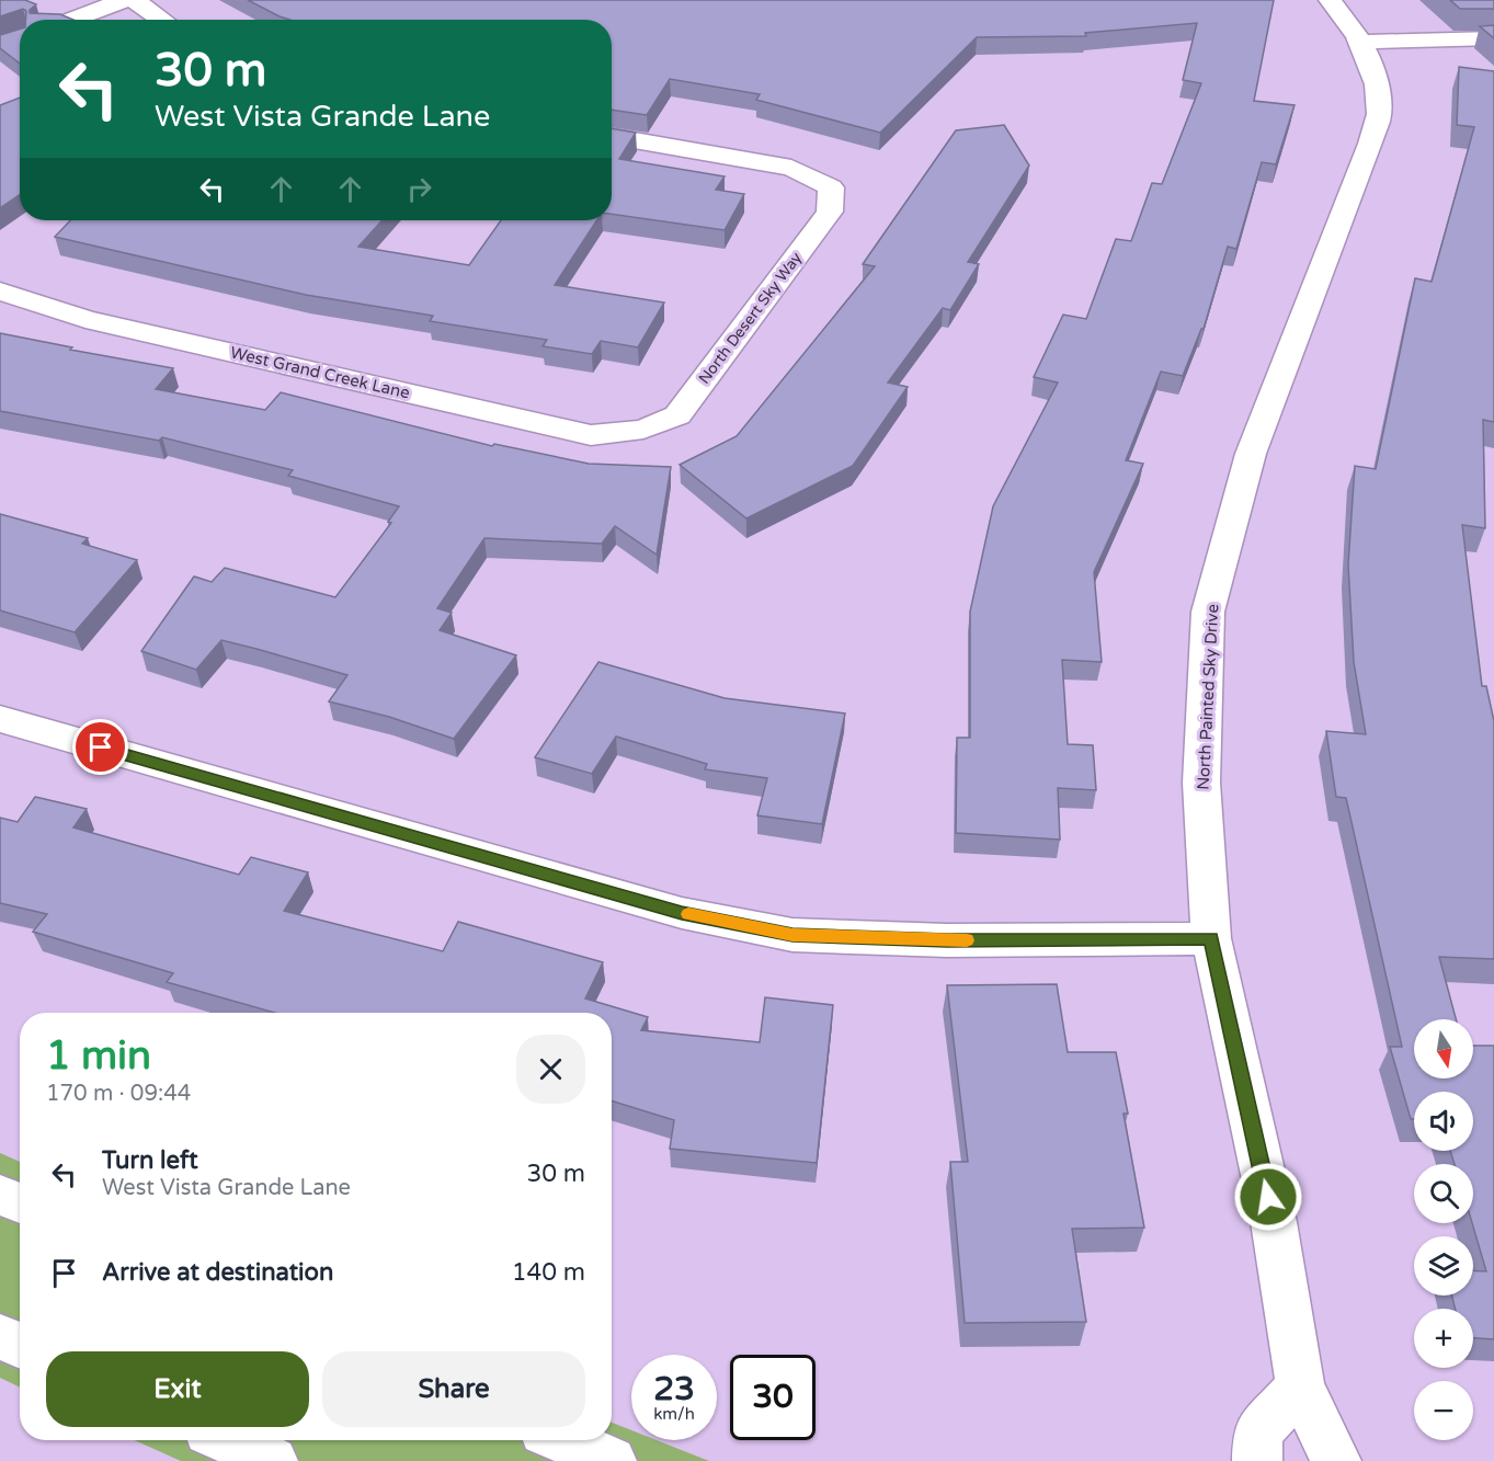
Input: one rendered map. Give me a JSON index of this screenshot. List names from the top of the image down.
{
  "streets": {
    "street": ["North Desert Sky Way", "West Grand Creek Lane", "North Painted Sky Drive"]
  },
  "crossings": [
    ["North Desert Sky Way", "West Grand Creek Lane"]
  ],
  "north": "bottom",
  "page": {
    "turn": ["30 m", "West Vista Grande Lane"],
    "heading": ["1 min", "170 m · 09:44"],
    "map_buttons": ["+", "−"],
    "list": [
      {
        "name": "Turn left",
        "note": "West Vista Grande Lane",
        "value": "30 m"
      },
      {
        "name": "Arrive at destination",
        "value": "140 m"
      }
    ],
    "buttons": ["Exit", "Share"],
    "speed": "23 km/h",
    "limit": "30"
  }
}
